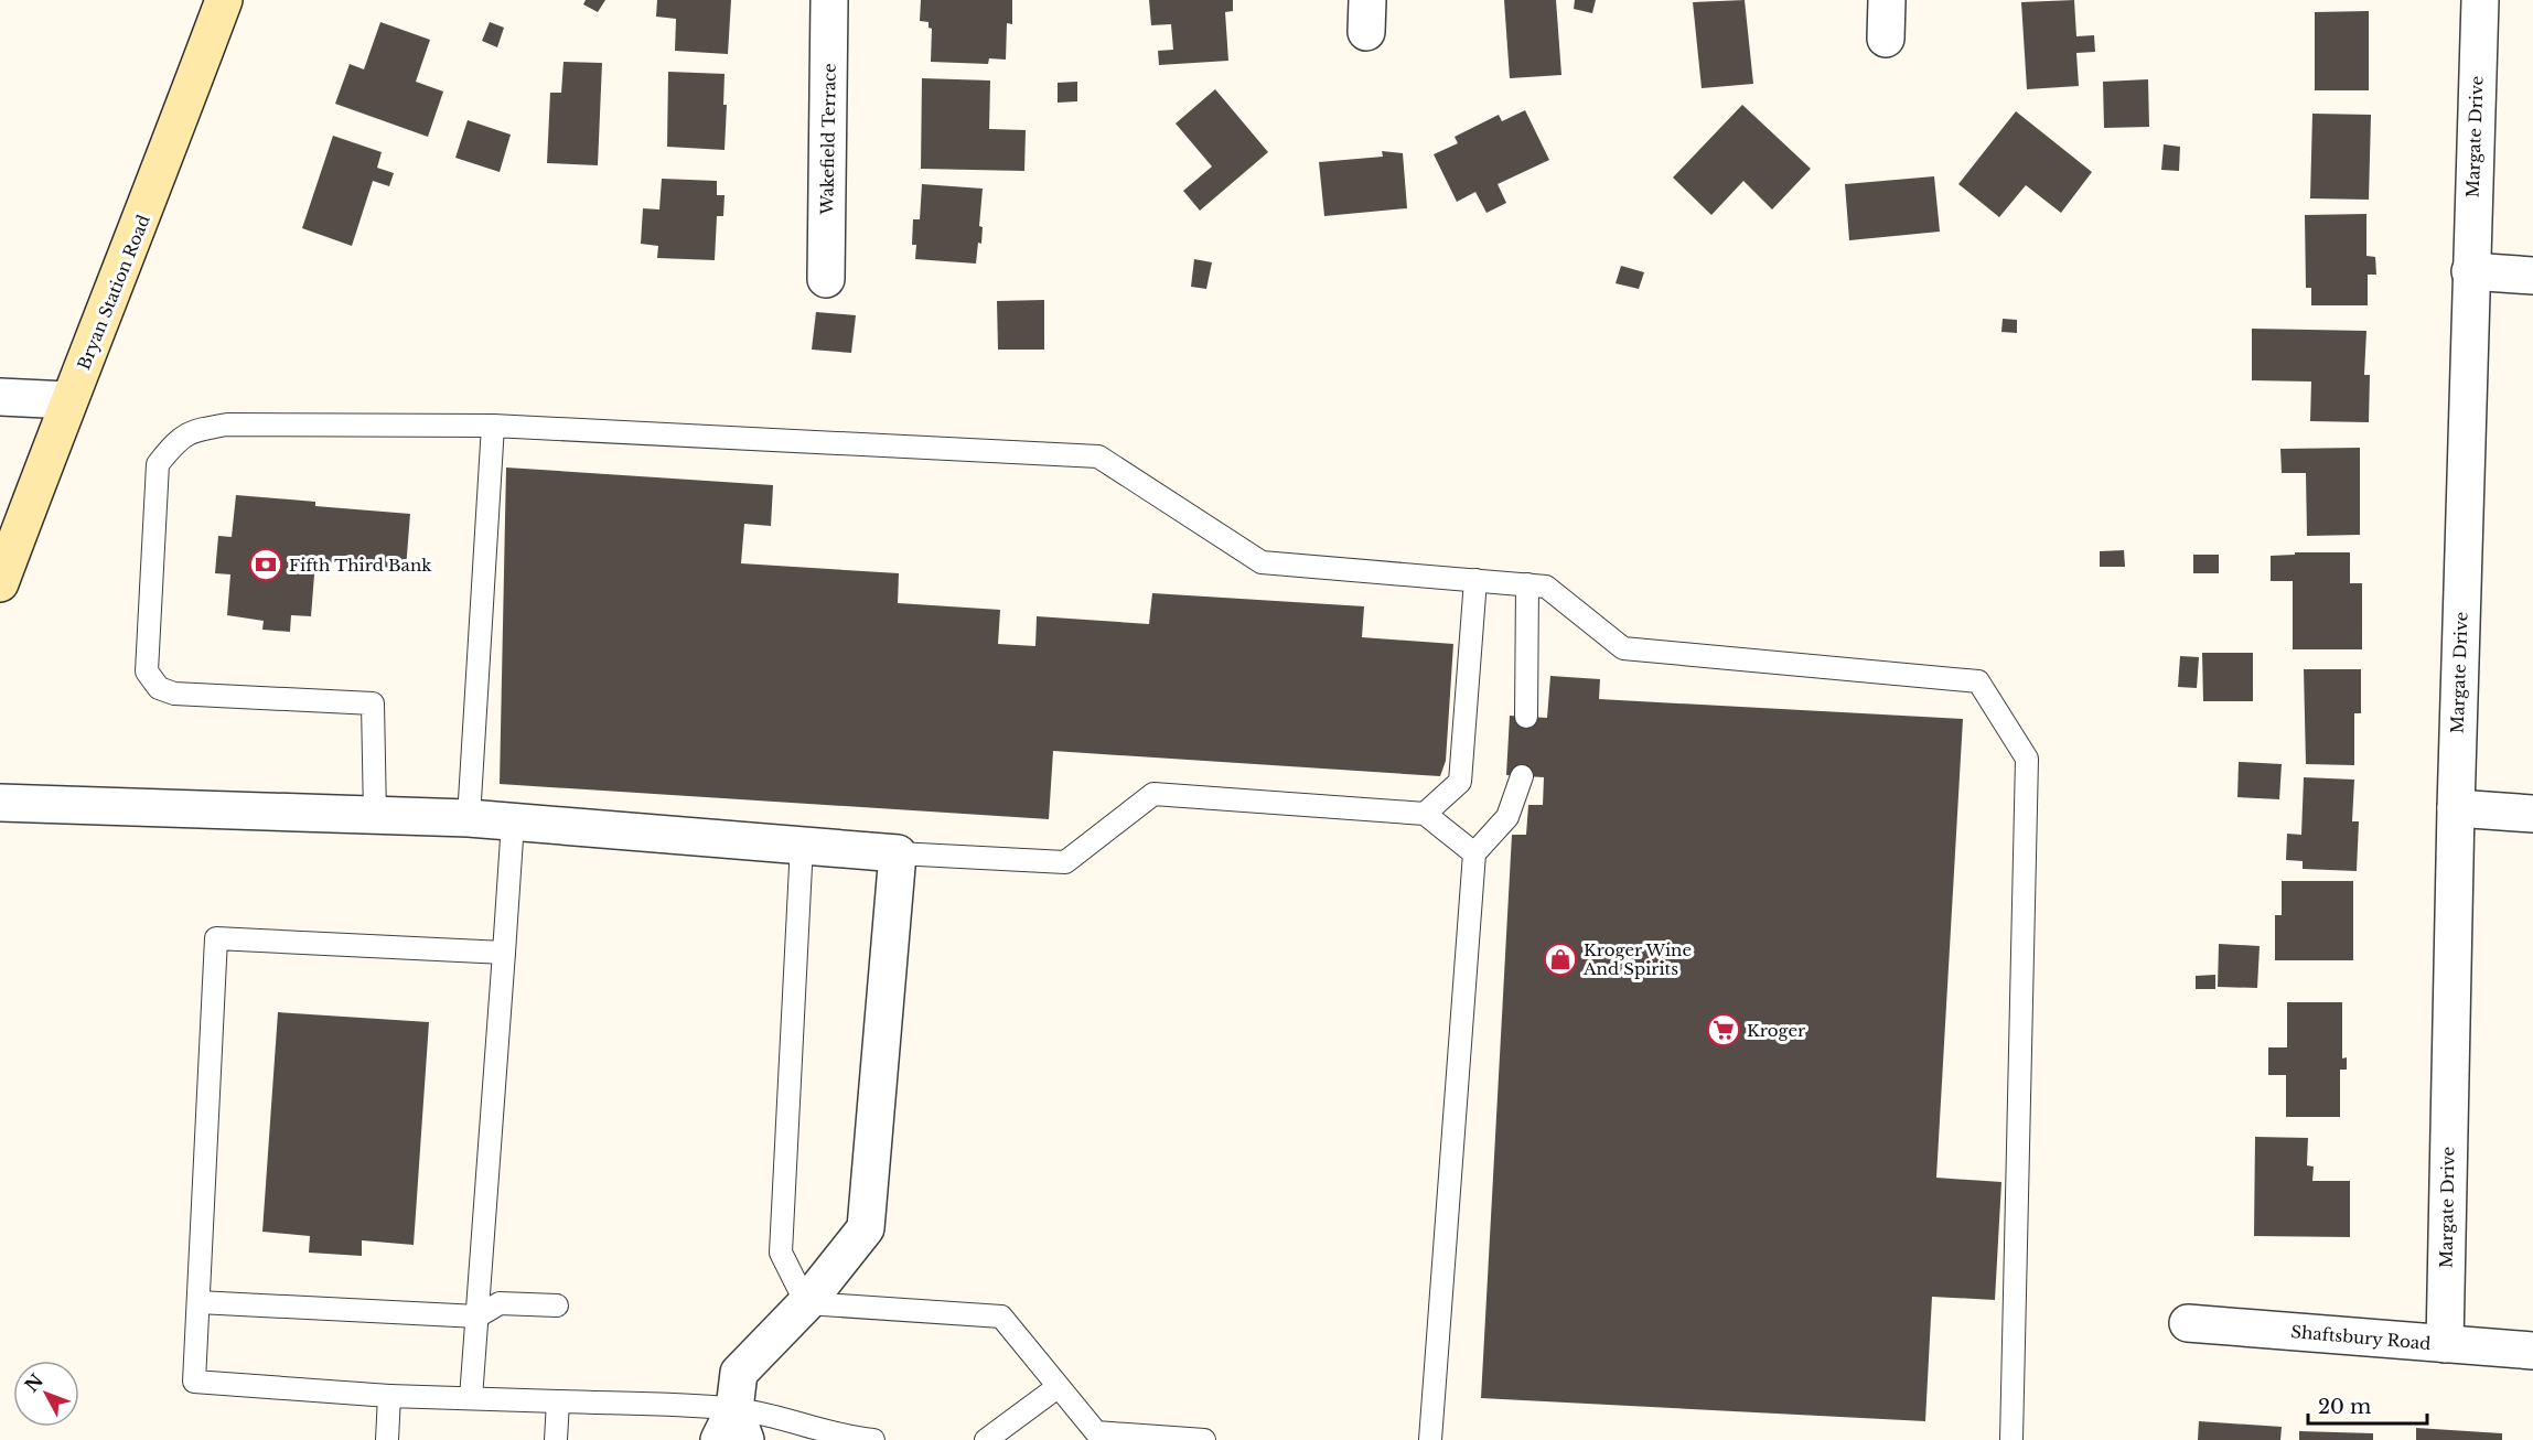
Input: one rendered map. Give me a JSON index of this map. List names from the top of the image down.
{
  "streets": {
    "main road": ["Bryan Station Road"],
    "street": ["Margate Drive", "Wakefield Terrace", "Shaftsbury Road"]
  },
  "crossings": [
    ["Margate Drive", "Shaftsbury Road"]
  ],
  "places": {
    "bank": ["Fifth Third Bank"],
    "shop": ["Kroger Wine And Spirits"],
    "supermarket": ["Kroger"]
  },
  "scale_bar": "20 m",
  "north": "top left"
}
